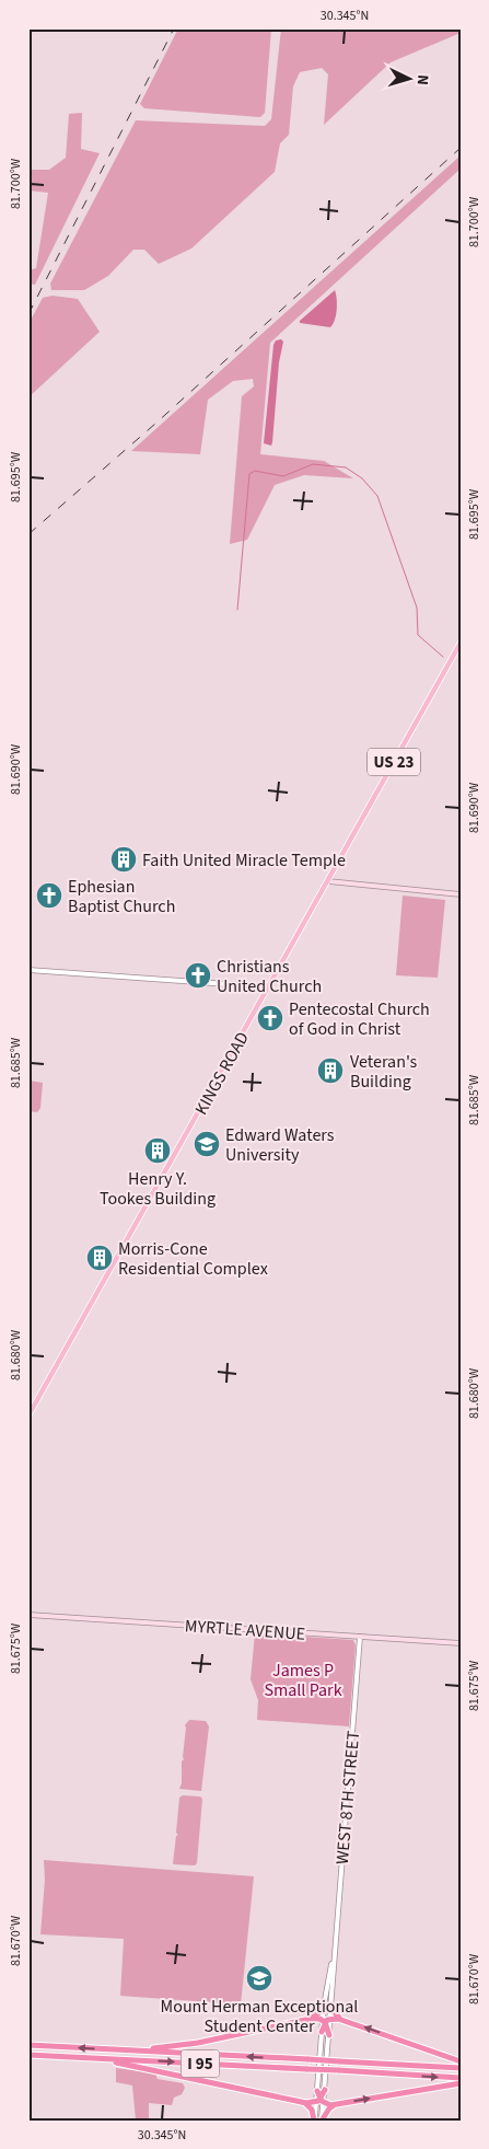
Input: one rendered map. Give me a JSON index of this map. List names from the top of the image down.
{
  "streets": {
    "highway": ["I 95"],
    "main road": ["US 23", "KINGS ROAD", "MYRTLE AVENUE"],
    "street": ["WEST 8TH STREET"]
  },
  "crossings": [
    ["MYRTLE AVENUE", "WEST 8TH STREET"]
  ],
  "parks": ["James P Small Park"],
  "places": {
    "building": [
      "Faith United Miracle Temple",
      "Veteran's Building",
      "Henry Y. Tookes Building",
      "Morris-Cone Residential Complex"
    ],
    "church": ["Ephesian Baptist Church", "Christians United Church", "Pentecostal Church of God in Christ"],
    "school or university": ["Edward Waters University", "Mount Herman Exceptional Student Center"]
  },
  "north": "right",
  "coordinates": [
    "30.345°N",
    "81.700°W",
    "81.695°W",
    "81.690°W",
    "81.685°W",
    "81.680°W",
    "81.675°W",
    "81.670°W"
  ]
}
